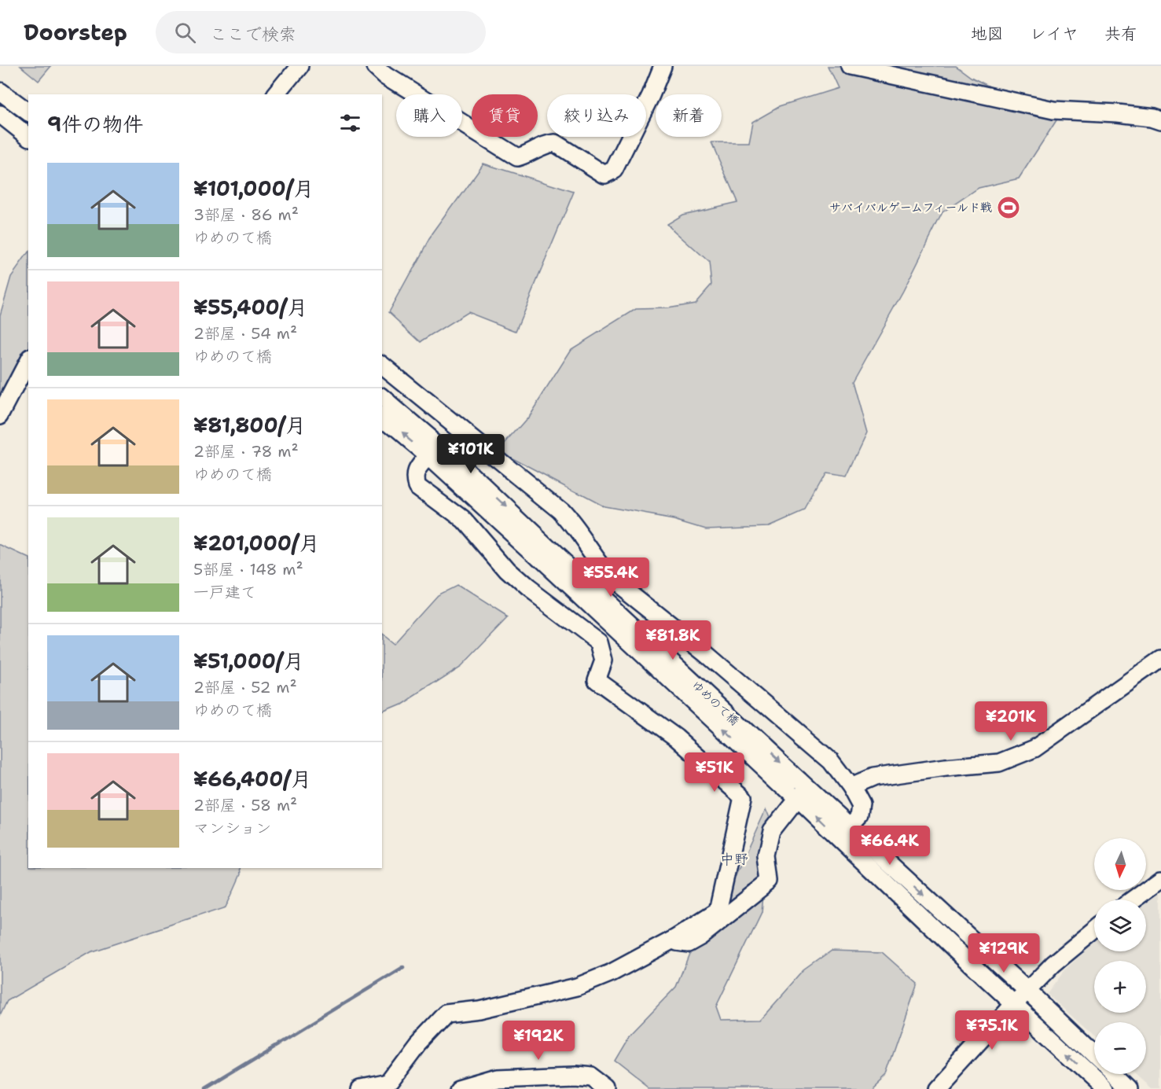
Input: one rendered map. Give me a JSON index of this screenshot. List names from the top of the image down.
{
  "streets": {
    "street": ["ゆめのて橋"]
  },
  "districts": ["中野"],
  "places": {
    "sports": ["サバイバルゲームフィールド戦"]
  },
  "north": "bottom",
  "page": {
    "header": "Doorstep",
    "search": "ここで検索",
    "nav": ["地図", "レイヤ", "共有"],
    "chip": [
      "購入",
      "賃貸",
      "絞り込み",
      "新着"
    ],
    "heading": "9件の物件",
    "list": [
      {
        "name": "¥101,000/月",
        "note": "3部屋 · 86 m² · ゆめのて橋"
      },
      {
        "name": "¥55,400/月",
        "note": "2部屋 · 54 m² · ゆめのて橋"
      },
      {
        "name": "¥81,800/月",
        "note": "2部屋 · 78 m² · ゆめのて橋"
      },
      {
        "name": "¥201,000/月",
        "note": "5部屋 · 148 m² · 一戸建て"
      },
      {
        "name": "¥51,000/月",
        "note": "2部屋 · 52 m² · ゆめのて橋"
      },
      {
        "name": "¥66,400/月",
        "note": "2部屋 · 58 m² · マンション"
      }
    ],
    "price": [
      "¥101K",
      "¥55.4K",
      "¥81.8K",
      "¥201K",
      "¥51K",
      "¥66.4K",
      "¥129K",
      "¥75.1K",
      "¥192K"
    ],
    "map_buttons": ["+", "−"]
  }
}
